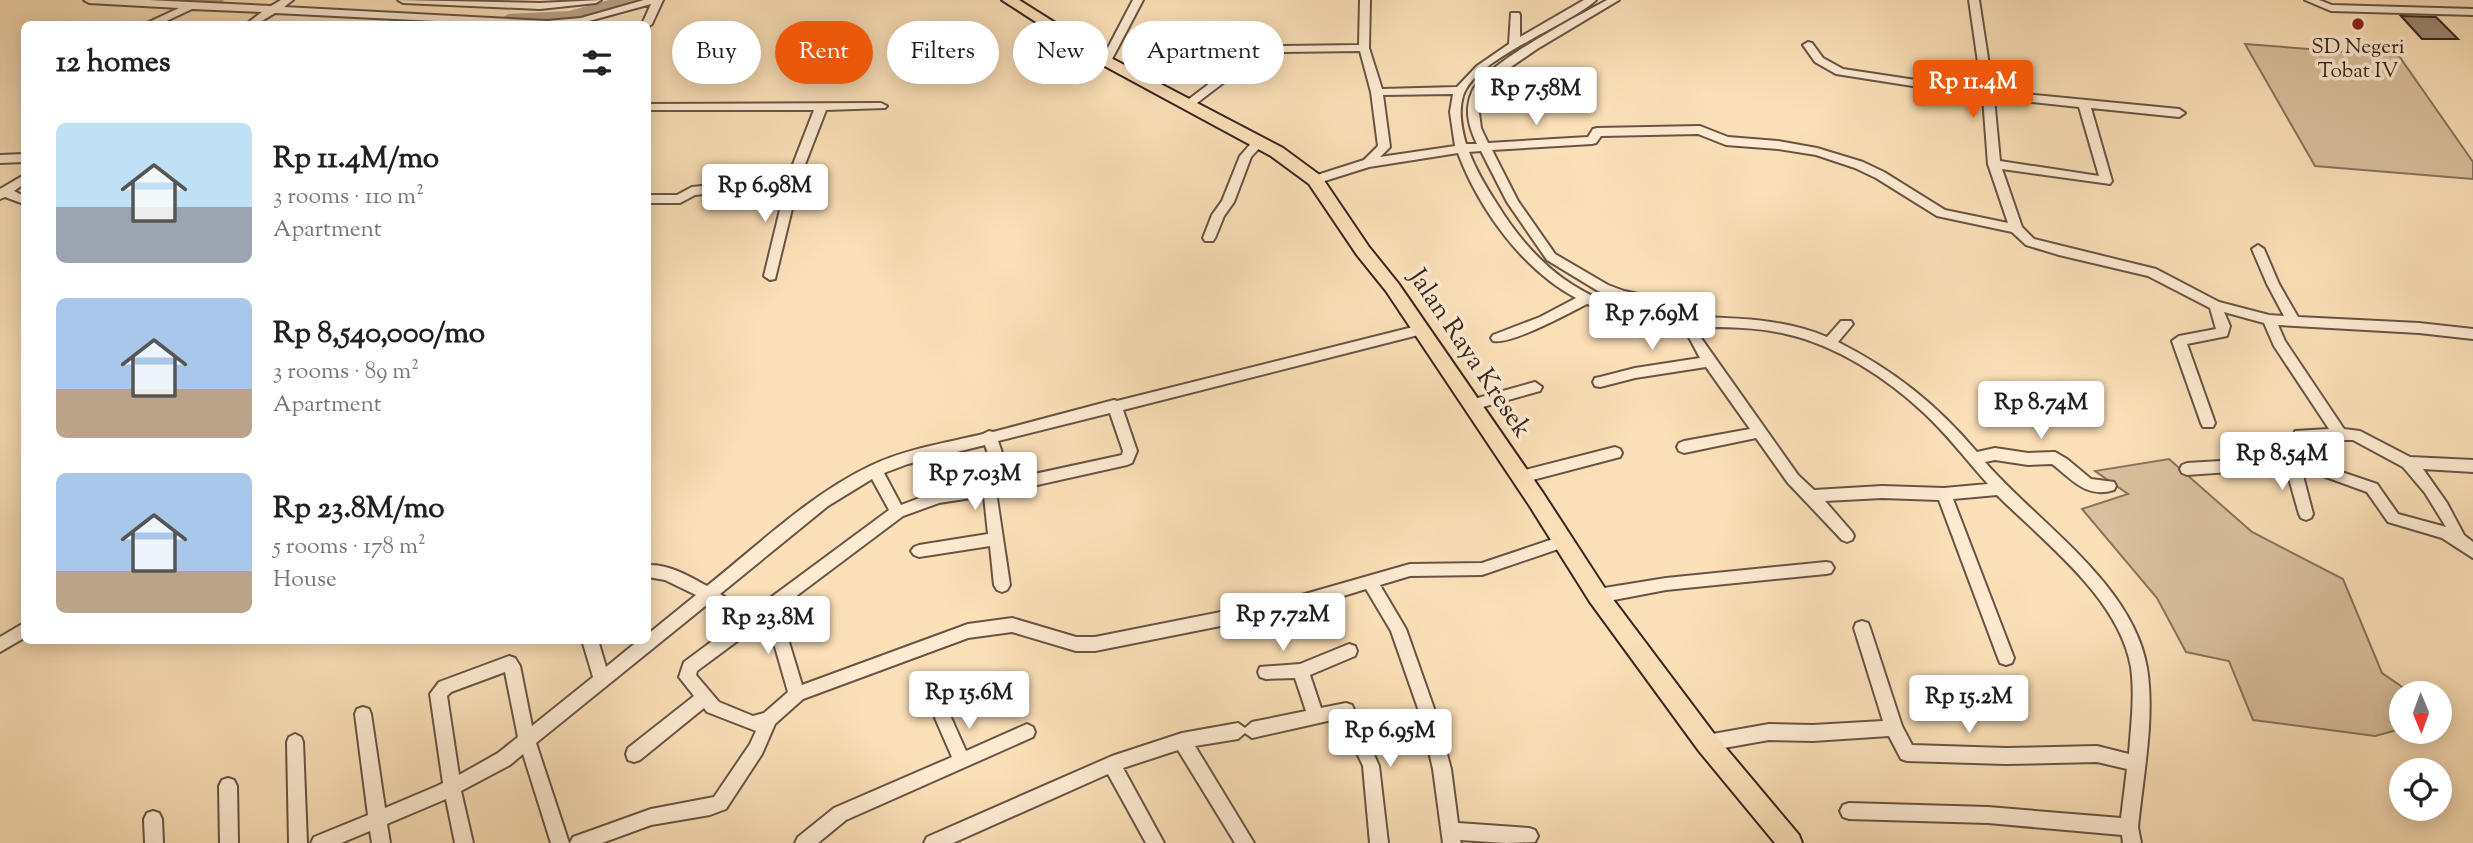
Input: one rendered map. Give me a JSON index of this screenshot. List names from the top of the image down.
{
  "streets": {
    "main road": ["Jalan Raya Kresek"]
  },
  "places": ["SD Negeri Tobat IV"],
  "north": "bottom",
  "page": {
    "chip": [
      "Buy",
      "Rent",
      "Filters",
      "New",
      "Apartment"
    ],
    "heading": "12 homes",
    "price": [
      "Rp 11.4M",
      "Rp 7.58M",
      "Rp 6.98M",
      "Rp 7.69M",
      "Rp 8.74M",
      "Rp 8.54M",
      "Rp 7.03M",
      "Rp 7.72M",
      "Rp 23.8M",
      "Rp 15.6M",
      "Rp 15.2M",
      "Rp 6.95M"
    ],
    "list": [
      {
        "name": "Rp 11.4M/mo",
        "note": "3 rooms · 110 m² · Apartment"
      },
      {
        "name": "Rp 8,540,000/mo",
        "note": "3 rooms · 89 m² · Apartment"
      },
      {
        "name": "Rp 23.8M/mo",
        "note": "5 rooms · 178 m² · House"
      }
    ]
  }
}
